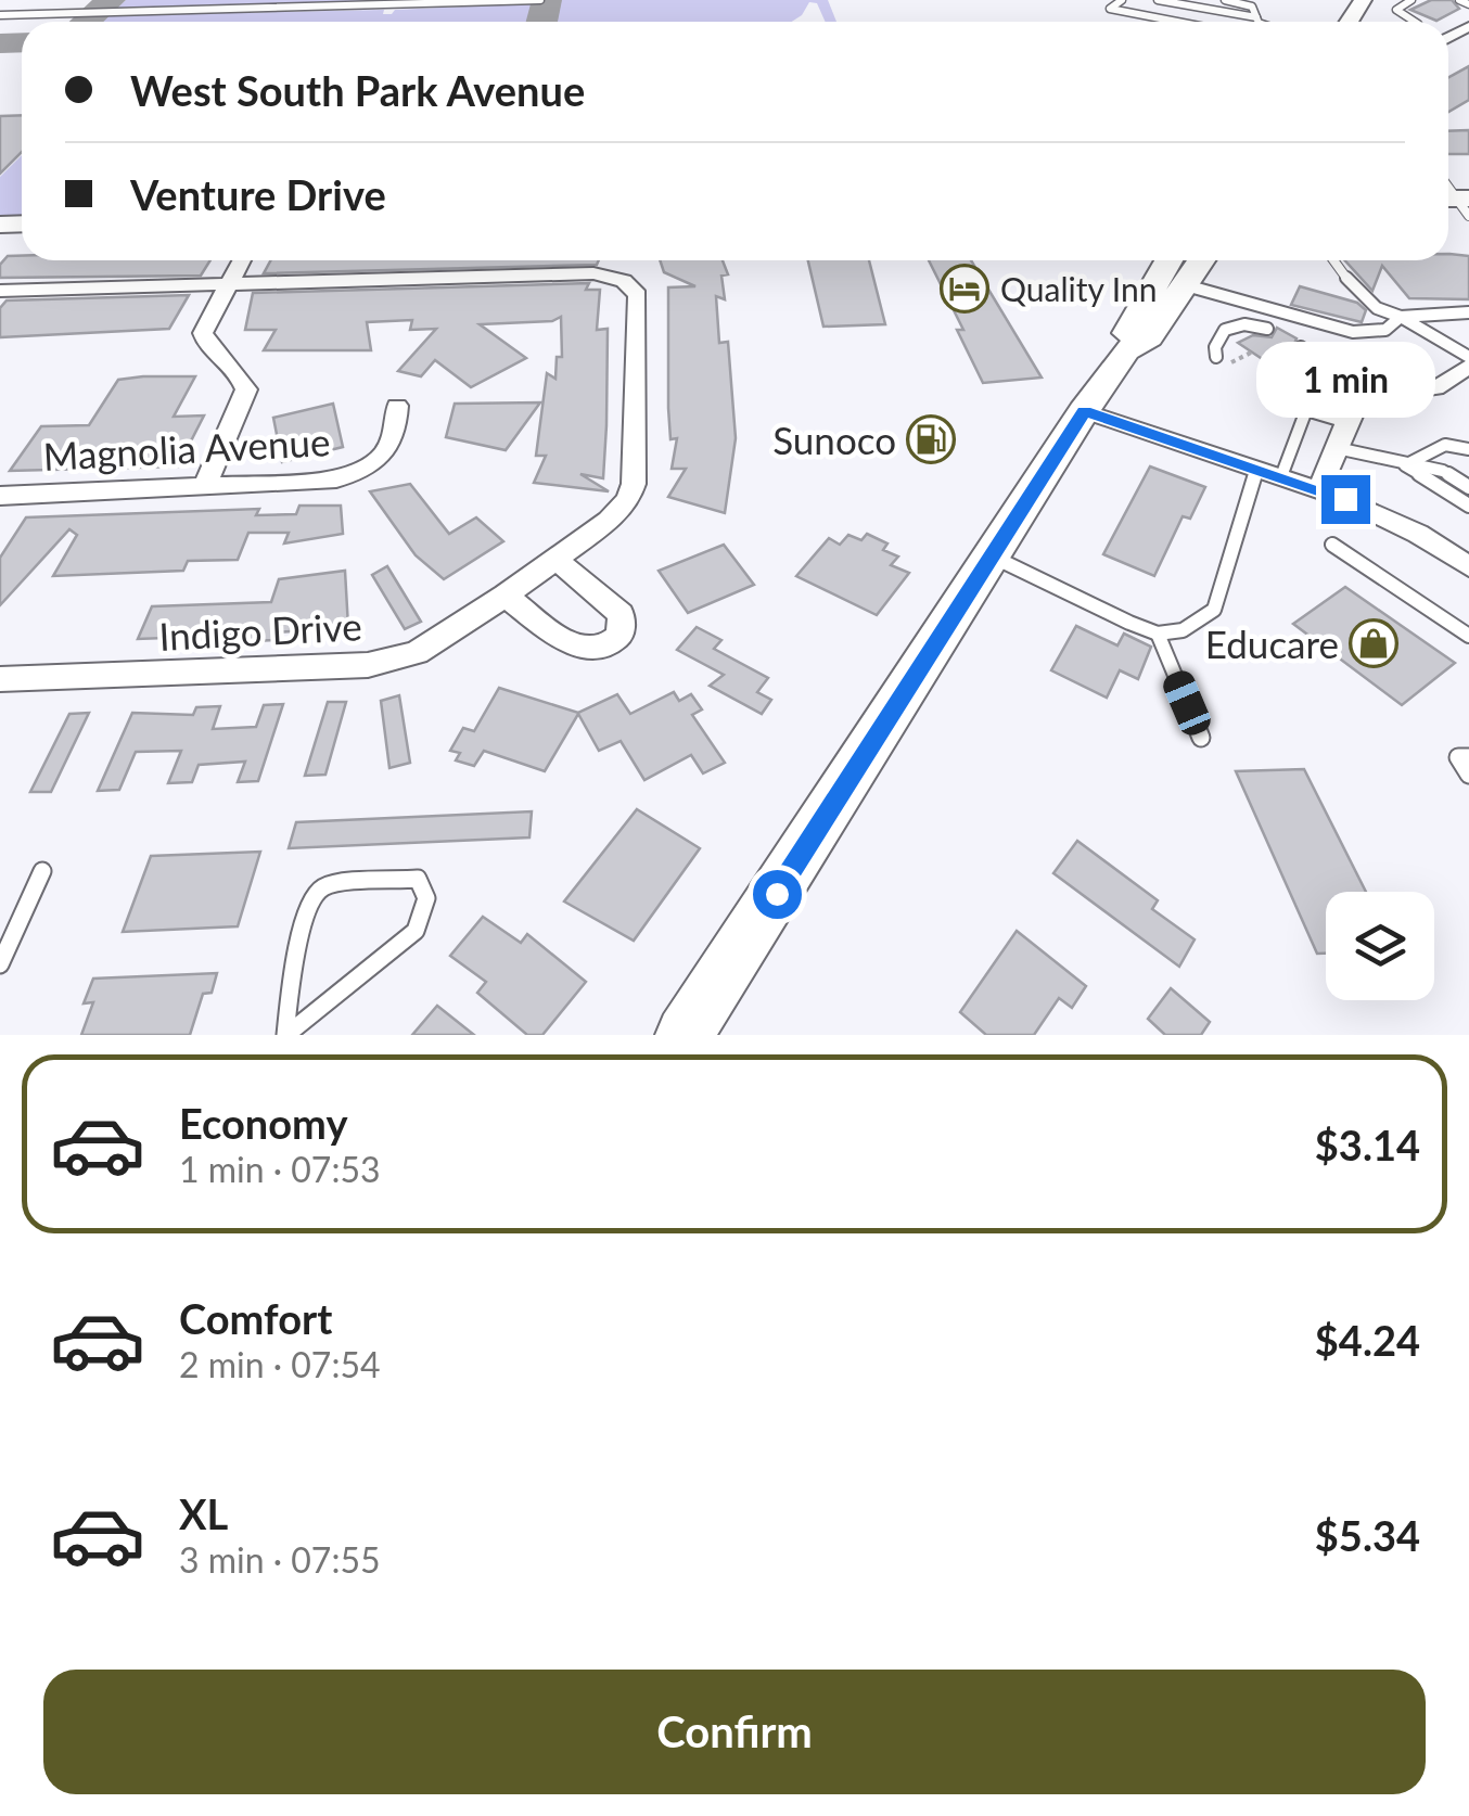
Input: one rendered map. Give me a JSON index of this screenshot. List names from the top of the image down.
{
  "streets": {
    "street": ["Magnolia Avenue", "Indigo Drive"]
  },
  "places": {
    "hotel": ["Quality Inn"],
    "fuel station": ["Sunoco"],
    "shop": ["Educare"]
  },
  "page": {
    "banner": ["West South Park Avenue", "Venture Drive"],
    "bubble": "1 min",
    "list": [
      {
        "name": "Economy",
        "note": "1 min · 07:53",
        "value": "$3.14"
      },
      {
        "name": "Comfort",
        "note": "2 min · 07:54",
        "value": "$4.24"
      },
      {
        "name": "XL",
        "note": "3 min · 07:55",
        "value": "$5.34"
      }
    ],
    "buttons": "Confirm"
  }
}
